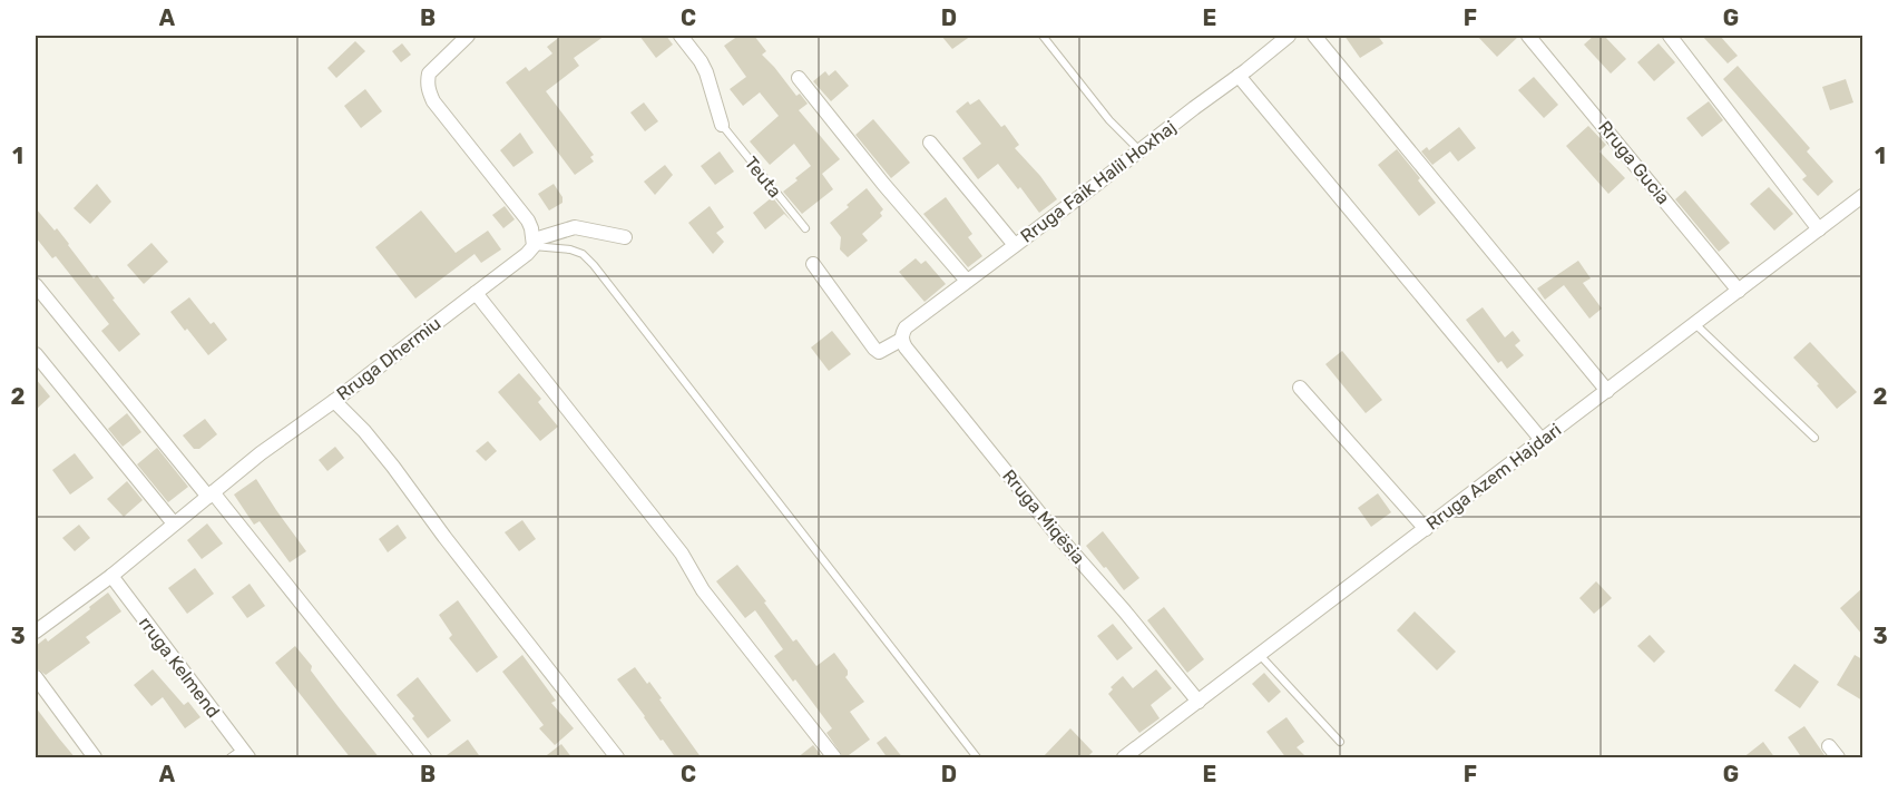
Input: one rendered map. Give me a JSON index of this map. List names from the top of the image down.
{
  "streets": {
    "street": [
      "Rruga Gucia",
      "Rruga Faik Halil Hoxhaj",
      "Rruga Dhermiu",
      "Rruga Azem Hajdari",
      "Rruga Miqësia",
      "rruga Kelmend"
    ],
    "lane": ["Teuta"]
  },
  "crossings": [
    ["Rruga Gucia", "Rruga Azem Hajdari"],
    ["Rruga Faik Halil Hoxhaj", "Rruga Miqësia"],
    ["Rruga Dhermiu", "rruga Kelmend"],
    ["Rruga Azem Hajdari", "Rruga Miqësia"]
  ],
  "grid": {
    "columns": [
      "A",
      "B",
      "C",
      "D",
      "E",
      "F",
      "G"
    ],
    "rows": ["1", "2", "3"]
  }
}
